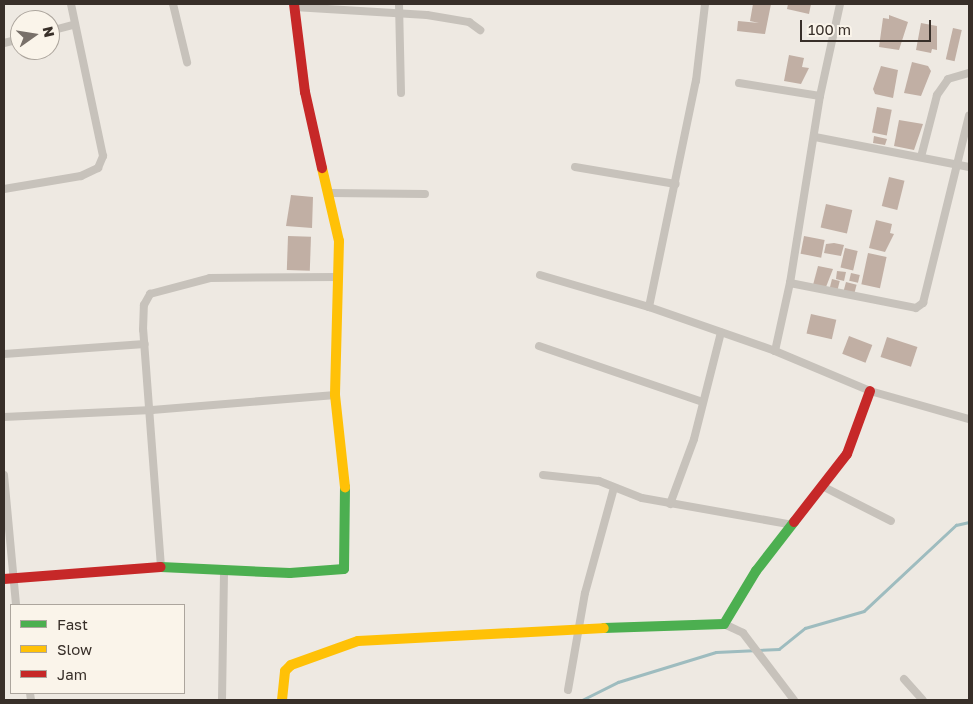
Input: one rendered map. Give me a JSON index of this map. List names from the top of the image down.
{
  "legend": ["Fast", "Slow", "Jam"],
  "scale_bar": "100 m",
  "north": "right"
}
